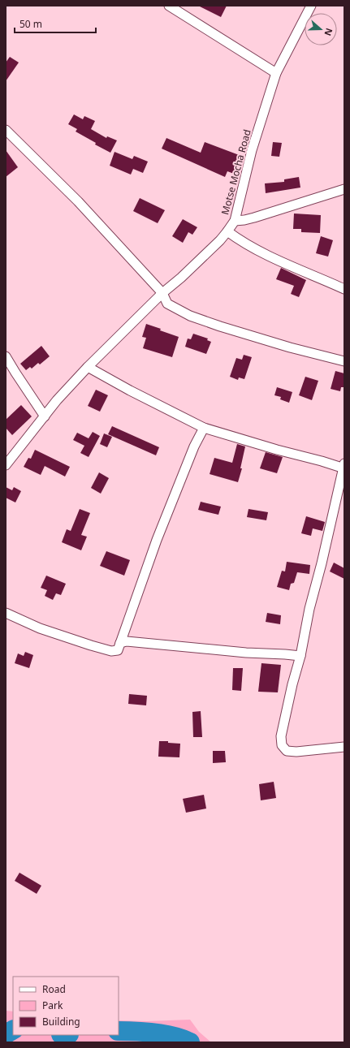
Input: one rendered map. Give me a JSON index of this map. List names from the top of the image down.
{
  "streets": {
    "street": ["Motse Mocha Road"]
  },
  "legend": ["Road", "Park", "Building"],
  "scale_bar": "50 m",
  "north": "right"
}
